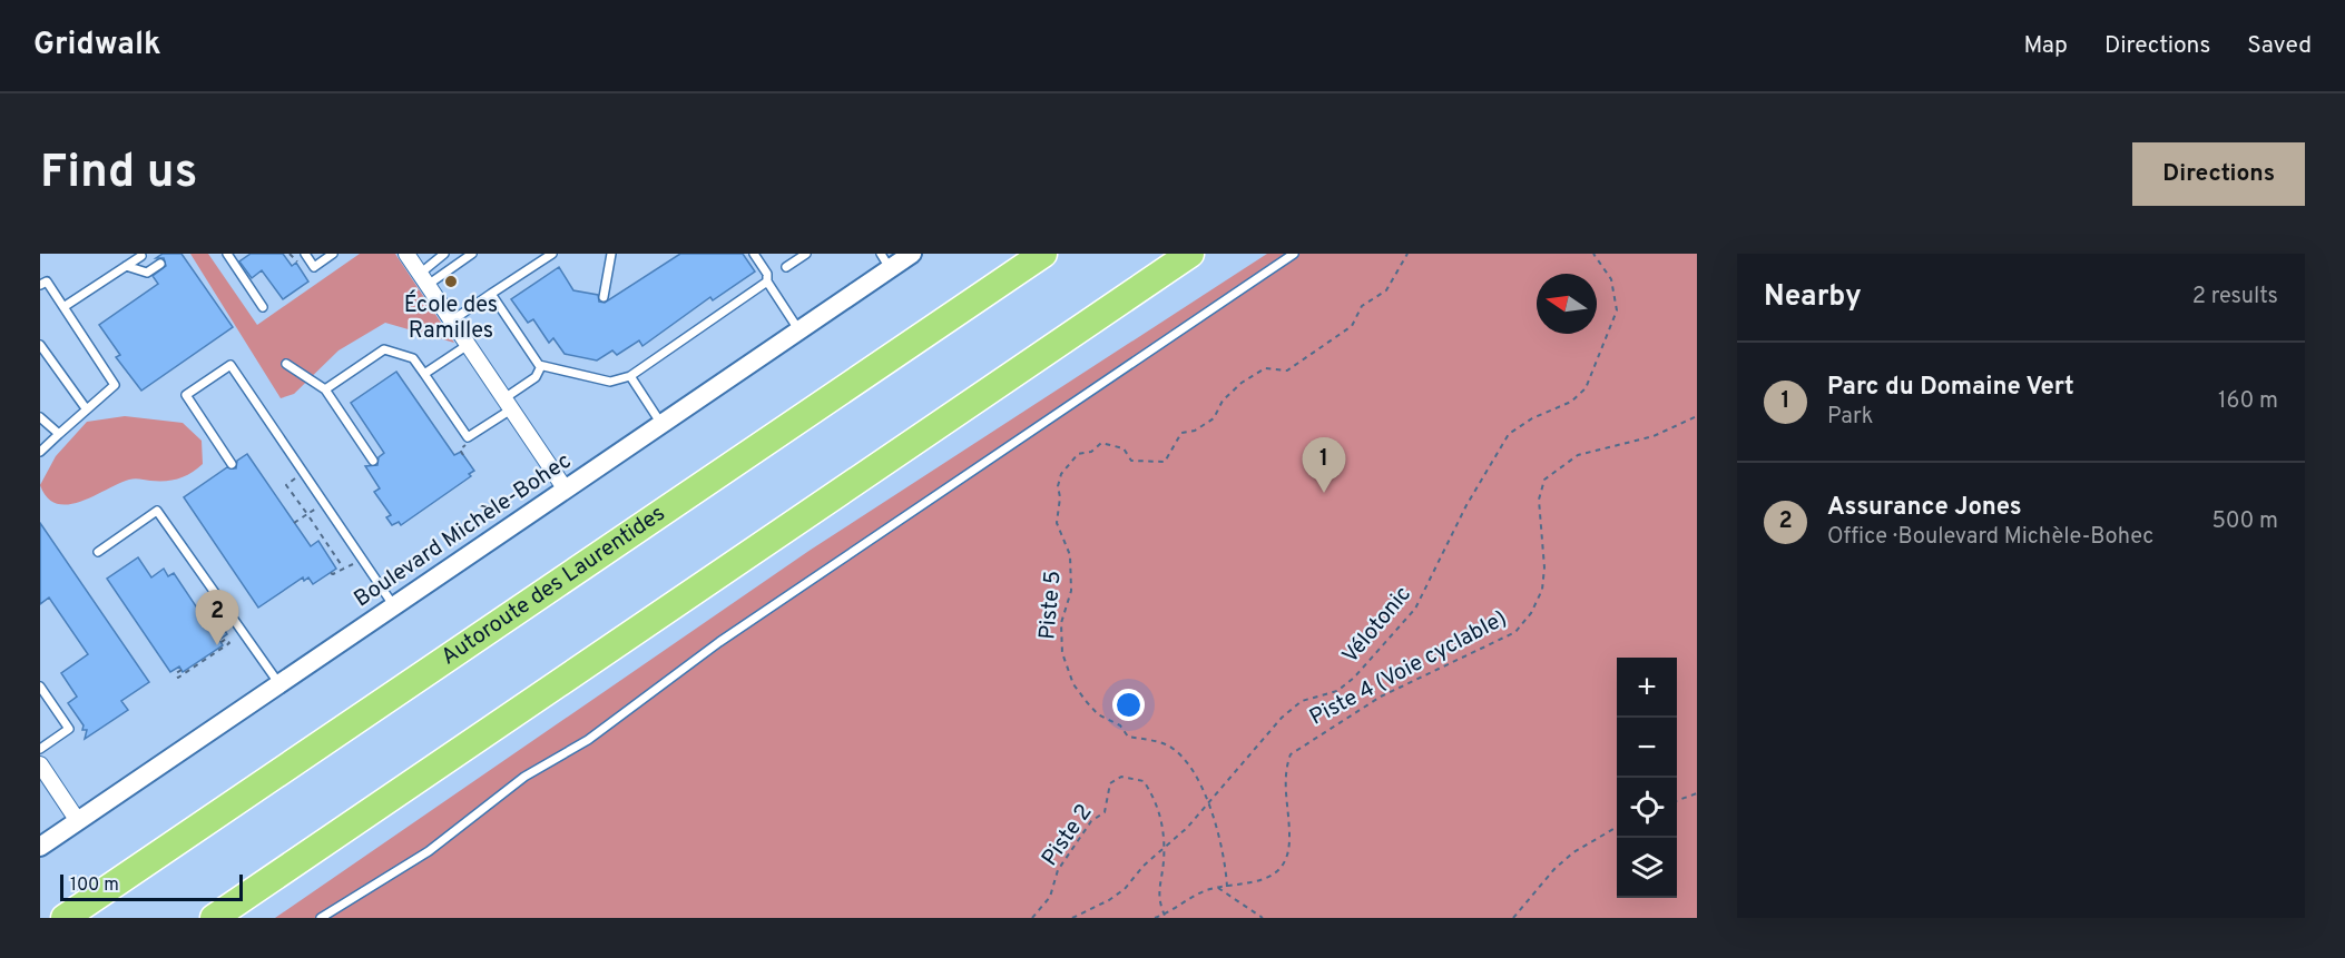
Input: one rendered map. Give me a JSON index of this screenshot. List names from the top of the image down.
{
  "streets": {
    "highway": ["Autoroute des Laurentides"],
    "street": ["Boulevard Michèle-Bohec"],
    "path": [
      "Piste 5",
      "Vélotonic",
      "Piste 4 (Voie cyclable)",
      "Piste 2"
    ]
  },
  "crossings": [
    ["Piste 5", "Vélotonic"],
    ["Piste 5", "Piste 4 (Voie cyclable)"],
    ["Vélotonic", "Piste 2"],
    ["Piste 4 (Voie cyclable)", "Piste 2"]
  ],
  "places": ["École des Ramilles"],
  "scale_bar": "100 m",
  "north": "left",
  "page": {
    "header": "Gridwalk",
    "nav": ["Map", "Directions", "Saved"],
    "buttons": "Directions",
    "title": "Find us",
    "heading": ["Nearby", "2 results"],
    "list": [
      {
        "mark": "1",
        "name": "Parc du Domaine Vert",
        "note": "Park",
        "value": "160 m"
      },
      {
        "mark": "2",
        "name": "Assurance Jones",
        "note": "Office · Boulevard Michèle-Bohec",
        "value": "500 m"
      }
    ],
    "pins": ["1", "2"],
    "map_buttons": ["+", "−"],
    "scale": "100 m"
  }
}
